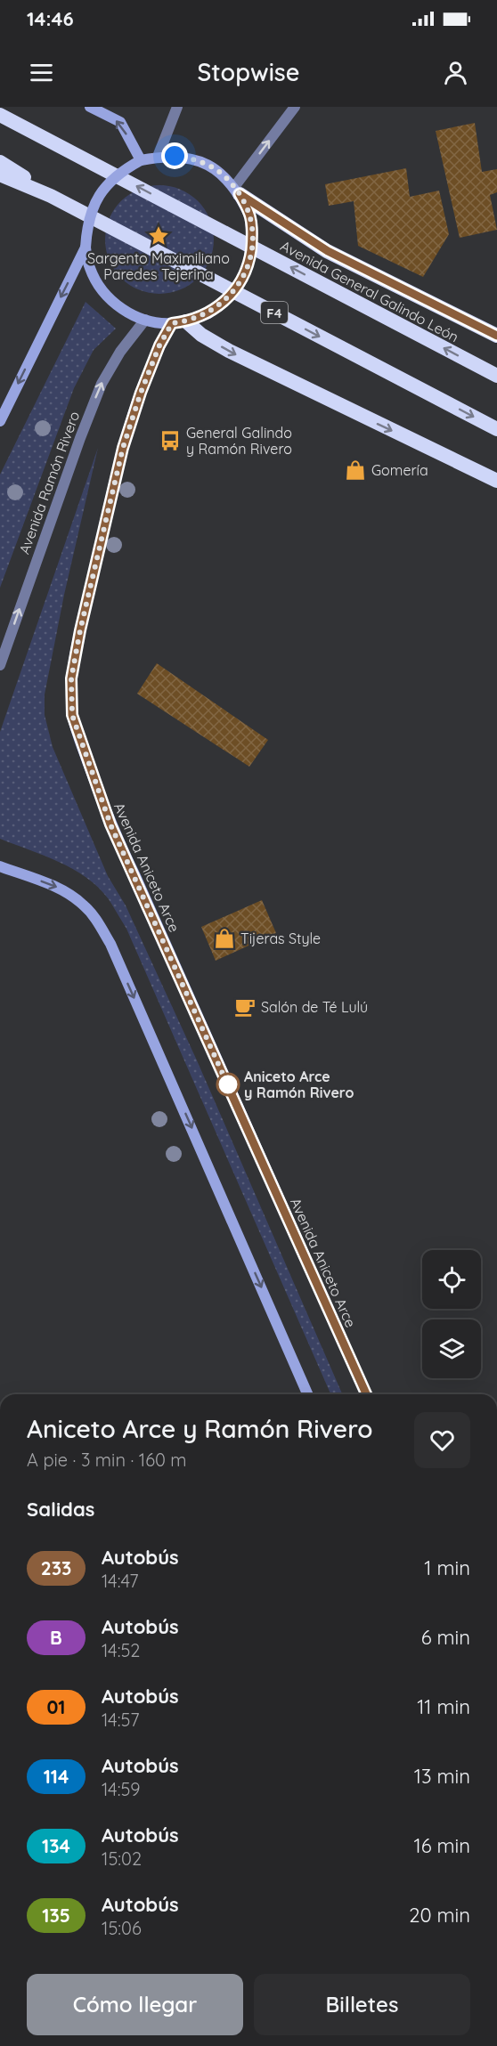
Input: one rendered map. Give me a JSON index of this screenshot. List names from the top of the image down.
{
  "streets": {
    "highway": ["Avenida General Galindo León", "F4"],
    "main road": ["Avenida Aniceto Arce"],
    "street": ["Avenida Ramón Rivero"]
  },
  "crossings": [
    ["Avenida Ramón Rivero", "Avenida Aniceto Arce"]
  ],
  "one_way": ["Avenida Ramón Rivero"],
  "places": {
    "place": ["Sargento Maximiliano Paredes Tejerina"],
    "bus stop": ["General Galindo y Ramón Rivero"],
    "shop": ["Gomería", "Tijeras Style"],
    "cafe": ["Salón de Té Lulú"],
    "other": ["Aniceto Arce y Ramón Rivero"]
  },
  "lines": ["bus line 233"],
  "page": {
    "status": "14:46",
    "header": "Stopwise",
    "heading": [
      ["Aniceto Arce y Ramón Rivero", "A pie · 3 min · 160 m"],
      "Salidas"
    ],
    "list": [
      {
        "mark": "233",
        "name": "Autobús",
        "note": "14:47",
        "value": "1 min"
      },
      {
        "mark": "B",
        "name": "Autobús",
        "note": "14:52",
        "value": "6 min"
      },
      {
        "mark": "01",
        "name": "Autobús",
        "note": "14:57",
        "value": "11 min"
      },
      {
        "mark": "114",
        "name": "Autobús",
        "note": "14:59",
        "value": "13 min"
      },
      {
        "mark": "134",
        "name": "Autobús",
        "note": "15:02",
        "value": "16 min"
      },
      {
        "mark": "135",
        "name": "Autobús",
        "note": "15:06",
        "value": "20 min"
      }
    ],
    "buttons": ["Cómo llegar", "Billetes"]
  }
}
